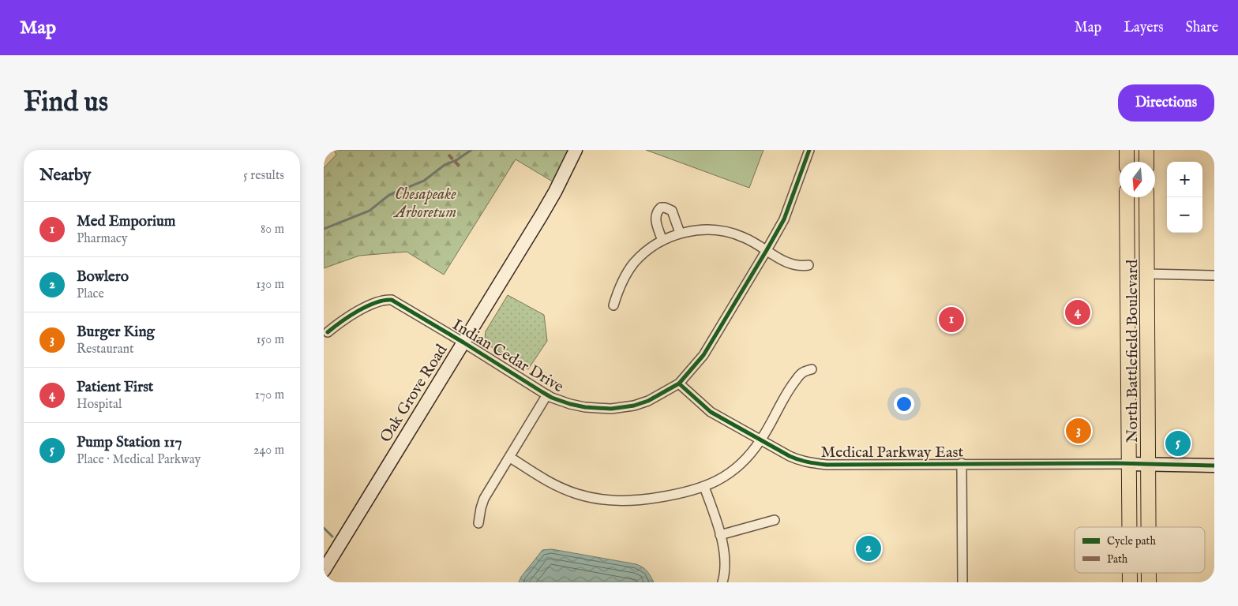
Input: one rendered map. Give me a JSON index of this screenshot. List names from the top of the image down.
{
  "streets": {
    "main road": ["North Battlefield Boulevard"],
    "street": ["Indian Cedar Drive", "Oak Grove Road", "Medical Parkway East"]
  },
  "crossings": [
    ["North Battlefield Boulevard", "Medical Parkway East"],
    ["Indian Cedar Drive", "Oak Grove Road"],
    ["Indian Cedar Drive", "Medical Parkway East"]
  ],
  "parks": ["Chesapeake Arboretum"],
  "legend": ["Cycle path", "Path"],
  "north": "bottom",
  "page": {
    "header": "Map",
    "nav": ["Map", "Layers", "Share"],
    "buttons": "Directions",
    "title": "Find us",
    "heading": ["Nearby", "5 results"],
    "map_buttons": ["+", "−"],
    "list": [
      {
        "mark": "1",
        "name": "Med Emporium",
        "note": "Pharmacy",
        "value": "80 m"
      },
      {
        "mark": "2",
        "name": "Bowlero",
        "note": "Place",
        "value": "130 m"
      },
      {
        "mark": "3",
        "name": "Burger King",
        "note": "Restaurant",
        "value": "150 m"
      },
      {
        "mark": "4",
        "name": "Patient First",
        "note": "Hospital",
        "value": "170 m"
      },
      {
        "mark": "5",
        "name": "Pump Station 117",
        "note": "Place · Medical Parkway",
        "value": "240 m"
      }
    ],
    "pins": [
      "4",
      "1",
      "3",
      "5",
      "2"
    ]
  }
}
